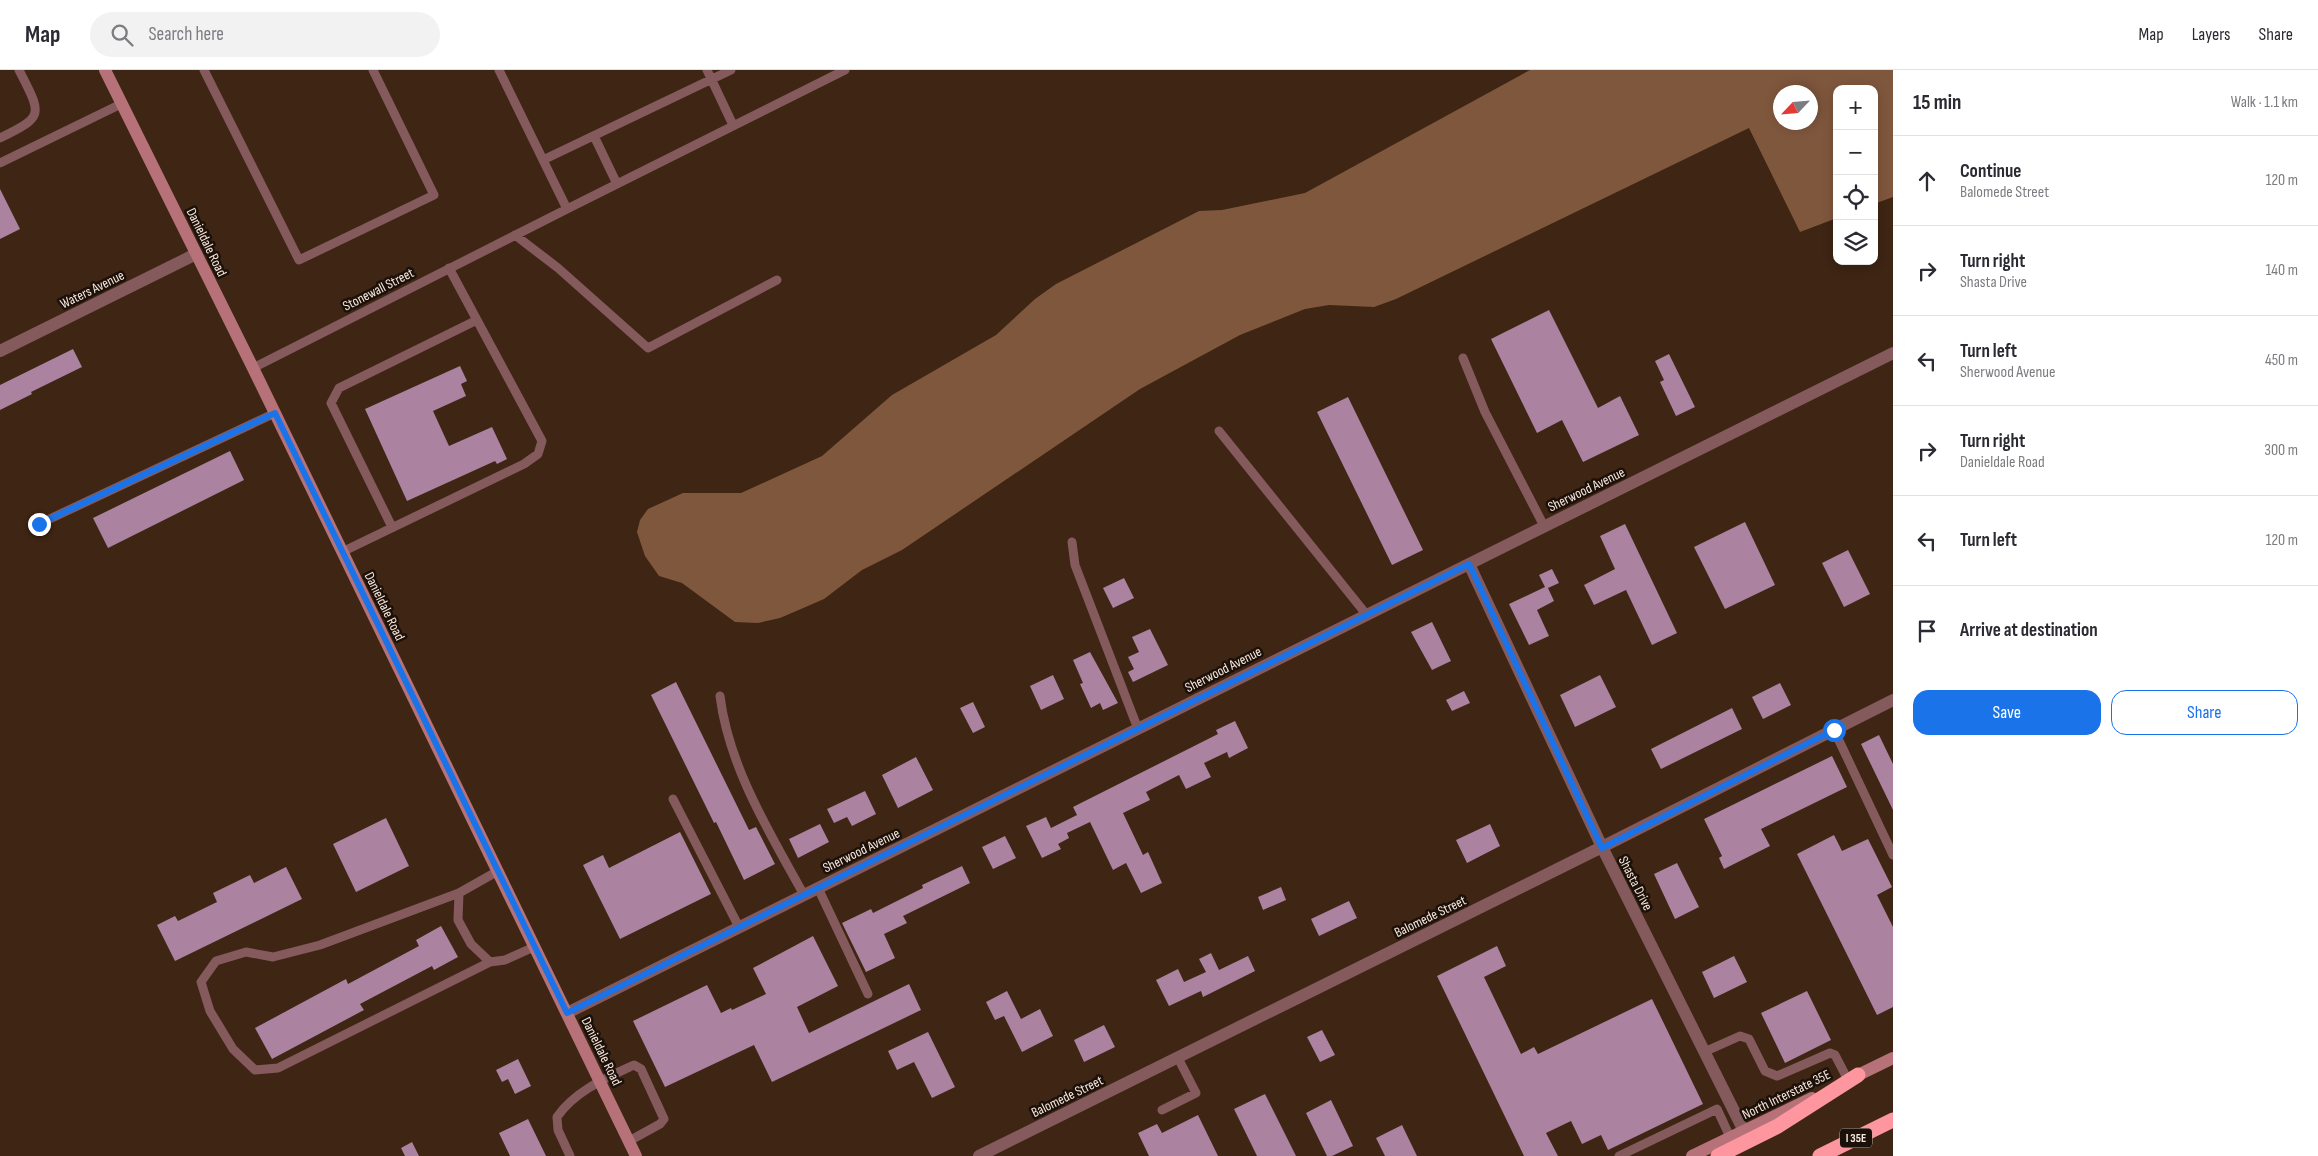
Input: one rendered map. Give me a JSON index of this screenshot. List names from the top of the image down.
{
  "streets": {
    "highway": ["I 35E"],
    "street": [
      "Danieldale Road",
      "Waters Avenue",
      "Sherwood Avenue",
      "Shasta Drive",
      "Balomede Street",
      "North Interstate 35E"
    ],
    "lane": ["Stonewall Street"]
  },
  "crossings": [
    ["Danieldale Road", "Waters Avenue"],
    ["Danieldale Road", "Stonewall Street"],
    ["Danieldale Road", "Sherwood Avenue"],
    ["Sherwood Avenue", "Shasta Drive"],
    ["Shasta Drive", "Balomede Street"],
    ["Shasta Drive", "North Interstate 35E"]
  ],
  "north": "bottom left",
  "page": {
    "header": "Map",
    "search": "Search here",
    "nav": ["Map", "Layers", "Share"],
    "heading": ["15 min", "Walk · 1.1 km"],
    "map_buttons": ["+", "−"],
    "list": [
      ["Continue", "Balomede Street", "120 m"],
      ["Turn right", "Shasta Drive", "140 m"],
      ["Turn left", "Sherwood Avenue", "450 m"],
      ["Turn right", "Danieldale Road", "300 m"],
      ["Turn left", "120 m"],
      "Arrive at destination"
    ],
    "buttons": ["Save", "Share"]
  }
}
